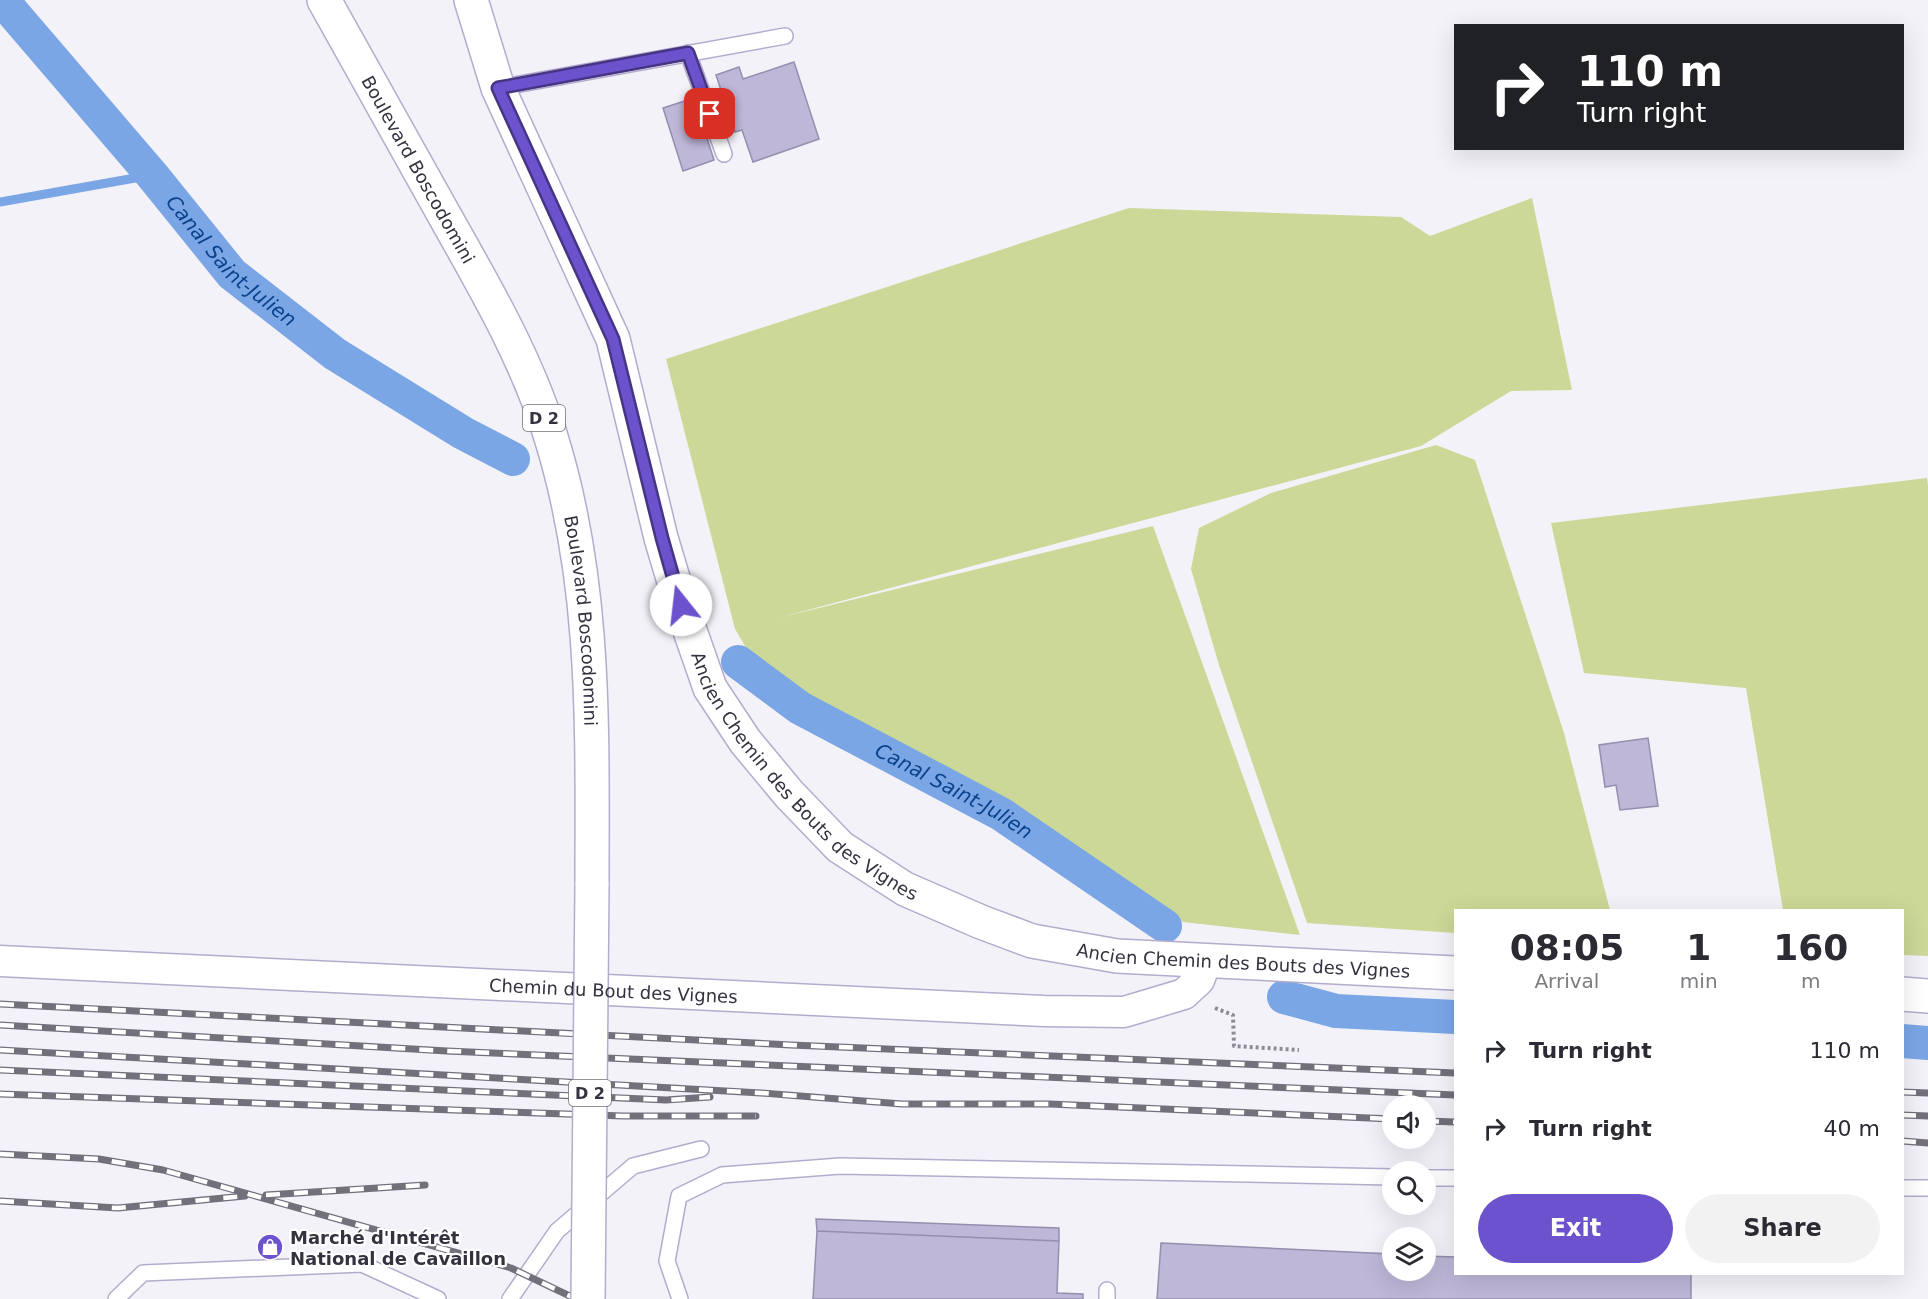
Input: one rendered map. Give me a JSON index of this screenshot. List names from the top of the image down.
{
  "streets": {
    "street": [
      "Boulevard Boscodomini",
      "D 2",
      "Ancien Chemin des Bouts des Vignes",
      "Chemin du Bout des Vignes"
    ]
  },
  "water": ["Canal Saint-Julien"],
  "places": {
    "shop": ["Marché d'Intérêt National de Cavaillon"]
  },
  "page": {
    "turn": ["110 m", "Turn right"],
    "eta": [
      "08:05",
      "Arrival",
      "1",
      "min",
      "160",
      "m"
    ],
    "list": [
      {
        "name": "Turn right",
        "value": "110 m"
      },
      {
        "name": "Turn right",
        "value": "40 m"
      }
    ],
    "buttons": ["Exit", "Share"]
  }
}
